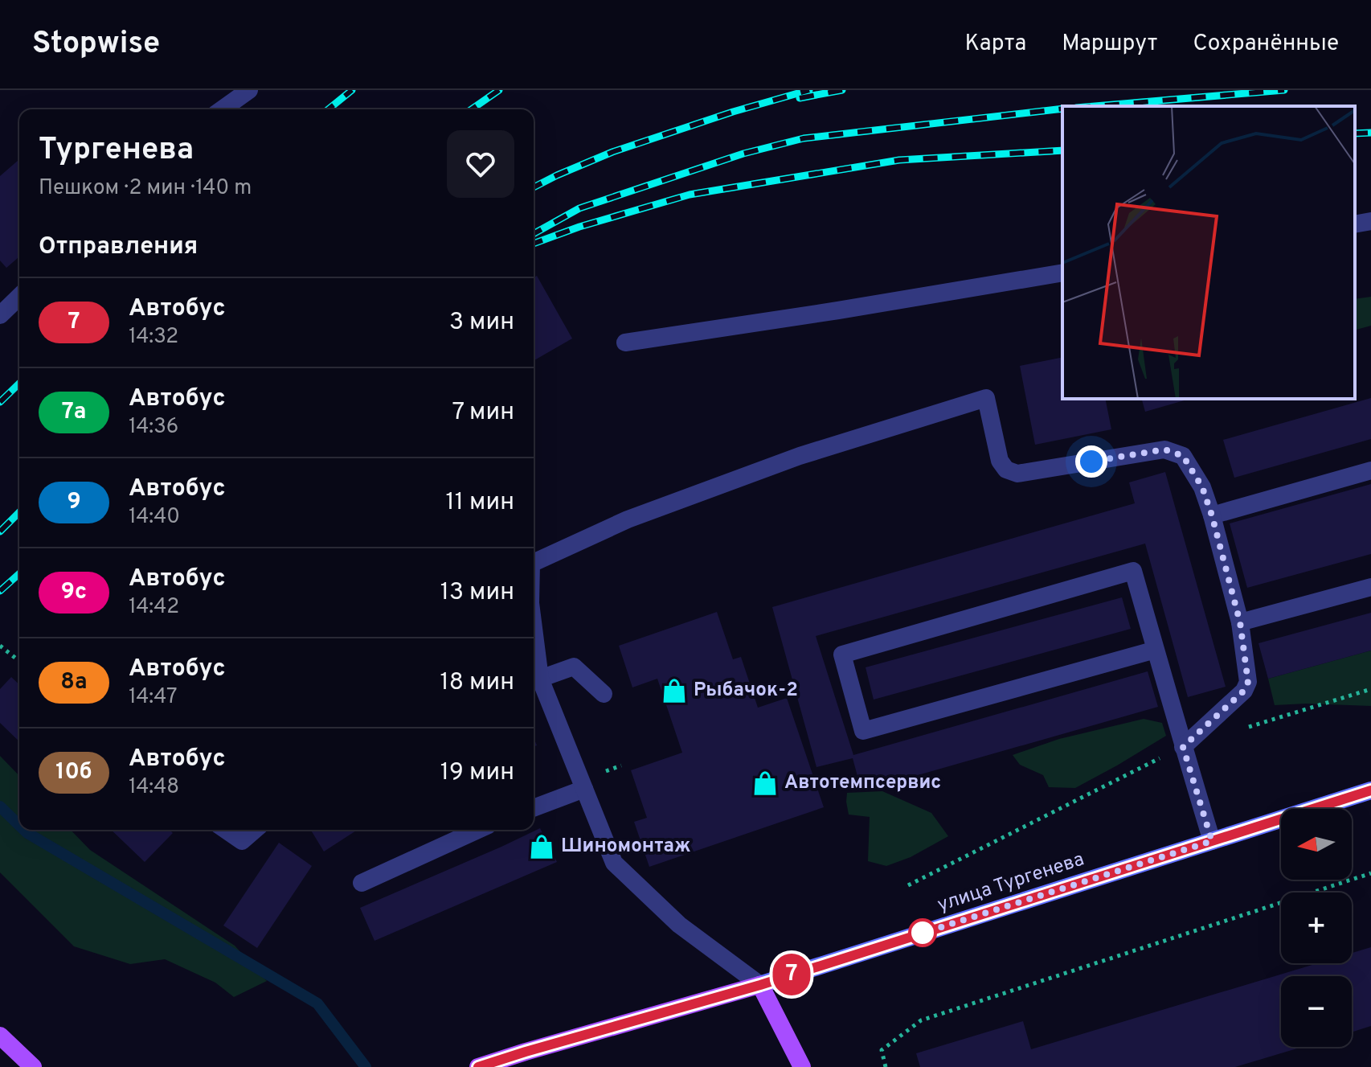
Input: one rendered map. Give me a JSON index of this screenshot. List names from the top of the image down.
{
  "streets": {
    "main road": ["улица Тургенева"]
  },
  "places": {
    "shop": ["Рыбачок-2", "Автотемпсервис", "Шиномонтаж"]
  },
  "lines": ["bus line 7"],
  "north": "left",
  "page": {
    "header": "Stopwise",
    "nav": ["Карта", "Маршрут", "Сохранённые"],
    "on_map": "7",
    "heading": [
      ["Тургенева", "Пешком · 2 мин · 140 m"],
      "Отправления"
    ],
    "list": [
      {
        "mark": "7",
        "name": "Автобус",
        "note": "14:32",
        "value": "3 мин"
      },
      {
        "mark": "7а",
        "name": "Автобус",
        "note": "14:36",
        "value": "7 мин"
      },
      {
        "mark": "9",
        "name": "Автобус",
        "note": "14:40",
        "value": "11 мин"
      },
      {
        "mark": "9с",
        "name": "Автобус",
        "note": "14:42",
        "value": "13 мин"
      },
      {
        "mark": "8а",
        "name": "Автобус",
        "note": "14:47",
        "value": "18 мин"
      },
      {
        "mark": "10б",
        "name": "Автобус",
        "note": "14:48",
        "value": "19 мин"
      }
    ],
    "map_buttons": ["+", "−"]
  }
}
